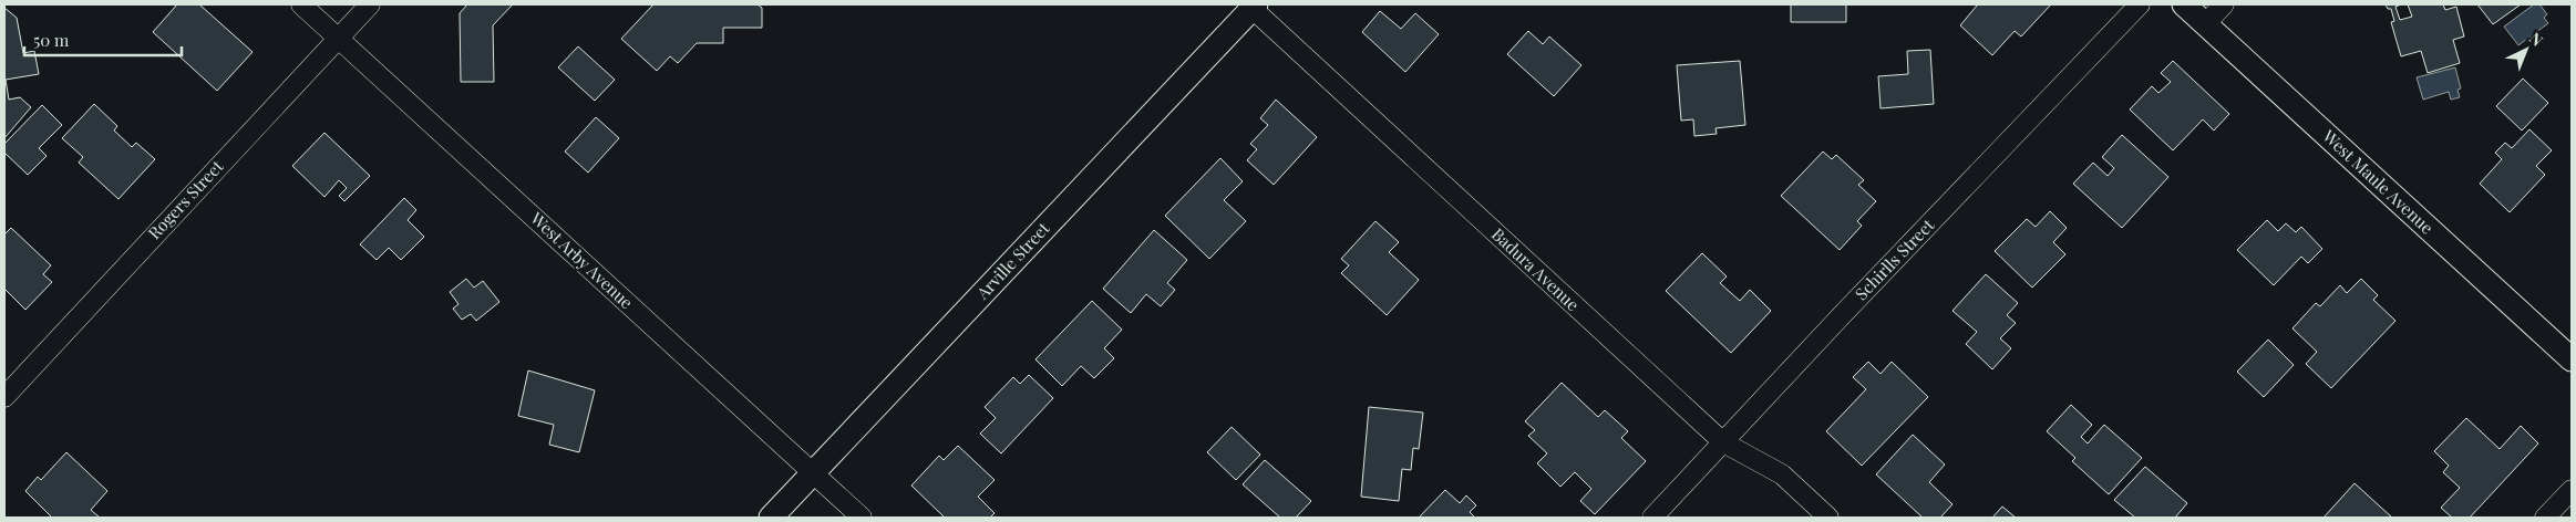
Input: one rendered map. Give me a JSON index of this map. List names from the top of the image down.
{
  "streets": {
    "street": [
      "West Maule Avenue",
      "Rogers Street",
      "Schirlls Street",
      "West Arby Avenue",
      "Arville Street",
      "Badura Avenue"
    ]
  },
  "crossings": [
    ["Rogers Street", "West Arby Avenue"],
    ["Schirlls Street", "Badura Avenue"],
    ["West Arby Avenue", "Arville Street"],
    ["Arville Street", "Badura Avenue"]
  ],
  "scale_bar": "50 m",
  "north": "top right"
}
